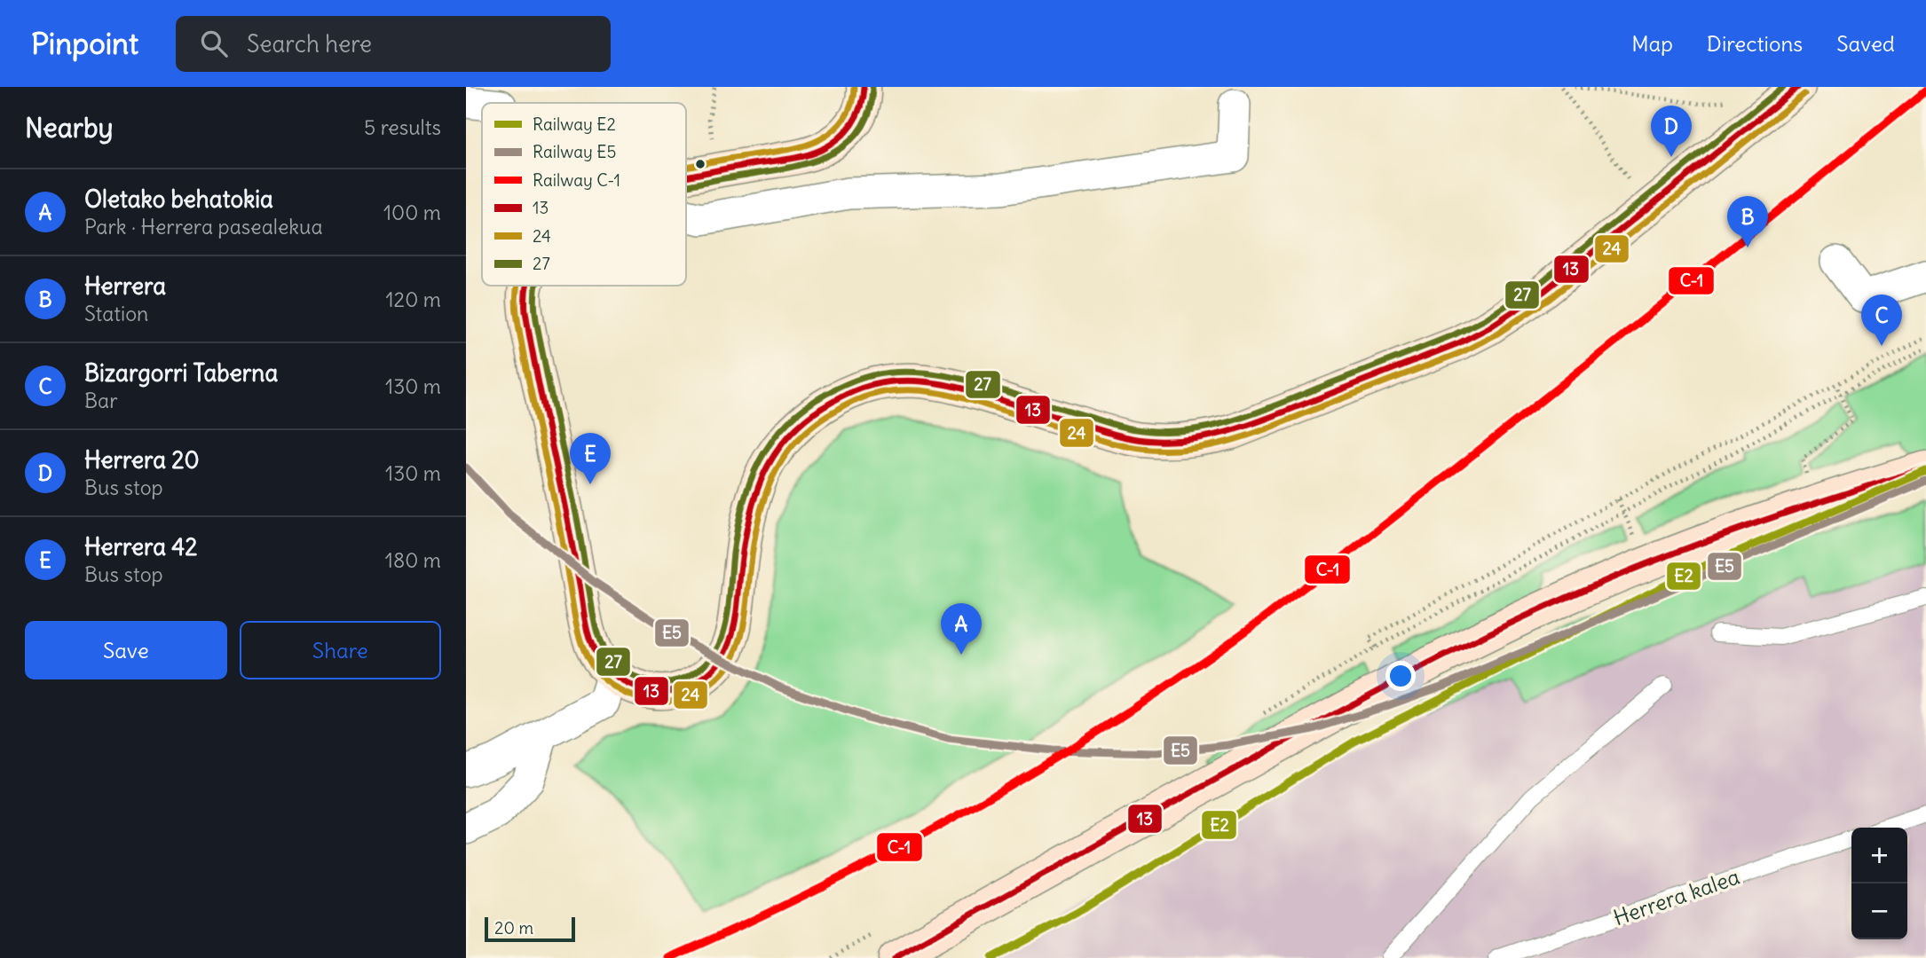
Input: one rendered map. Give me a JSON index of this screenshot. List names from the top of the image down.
{
  "streets": {
    "lane": ["Herrera kalea"]
  },
  "lines": [
    "transit line 13",
    "transit line 24",
    "transit line 27",
    "rail line C-1",
    "rail line E5",
    "rail line E2"
  ],
  "legend": [
    "Railway E2",
    "Railway E5",
    "Railway C-1",
    "13",
    "24",
    "27"
  ],
  "scale_bar": "20 m",
  "page": {
    "header": "Pinpoint",
    "search": "Search here",
    "nav": ["Map", "Directions", "Saved"],
    "heading": ["Nearby", "5 results"],
    "pins": [
      "D",
      "B",
      "C",
      "E",
      "A"
    ],
    "list": [
      {
        "mark": "A",
        "name": "Oletako behatokia",
        "note": "Park · Herrera pasealekua",
        "value": "100 m"
      },
      {
        "mark": "B",
        "name": "Herrera",
        "note": "Station",
        "value": "120 m"
      },
      {
        "mark": "C",
        "name": "Bizargorri Taberna",
        "note": "Bar",
        "value": "130 m"
      },
      {
        "mark": "D",
        "name": "Herrera 20",
        "note": "Bus stop",
        "value": "130 m"
      },
      {
        "mark": "E",
        "name": "Herrera 42",
        "note": "Bus stop",
        "value": "180 m"
      }
    ],
    "buttons": ["Save", "Share"],
    "map_buttons": ["+", "−"],
    "scale": "20 m"
  }
}
